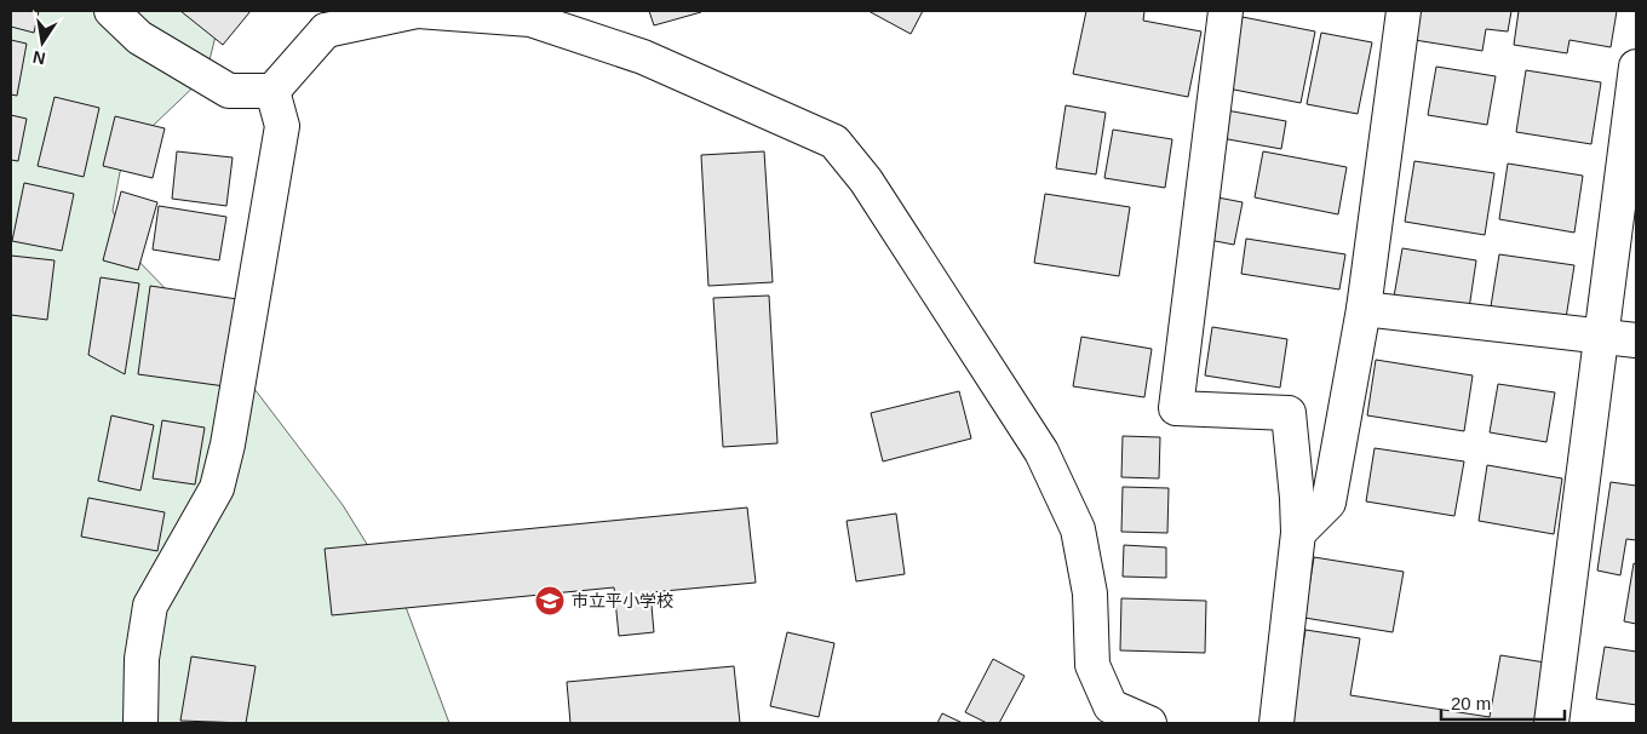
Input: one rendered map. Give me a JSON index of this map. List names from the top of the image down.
{
  "places": {
    "school or university": ["市立平小学校"]
  },
  "scale_bar": "20 m",
  "north": "bottom"
}
